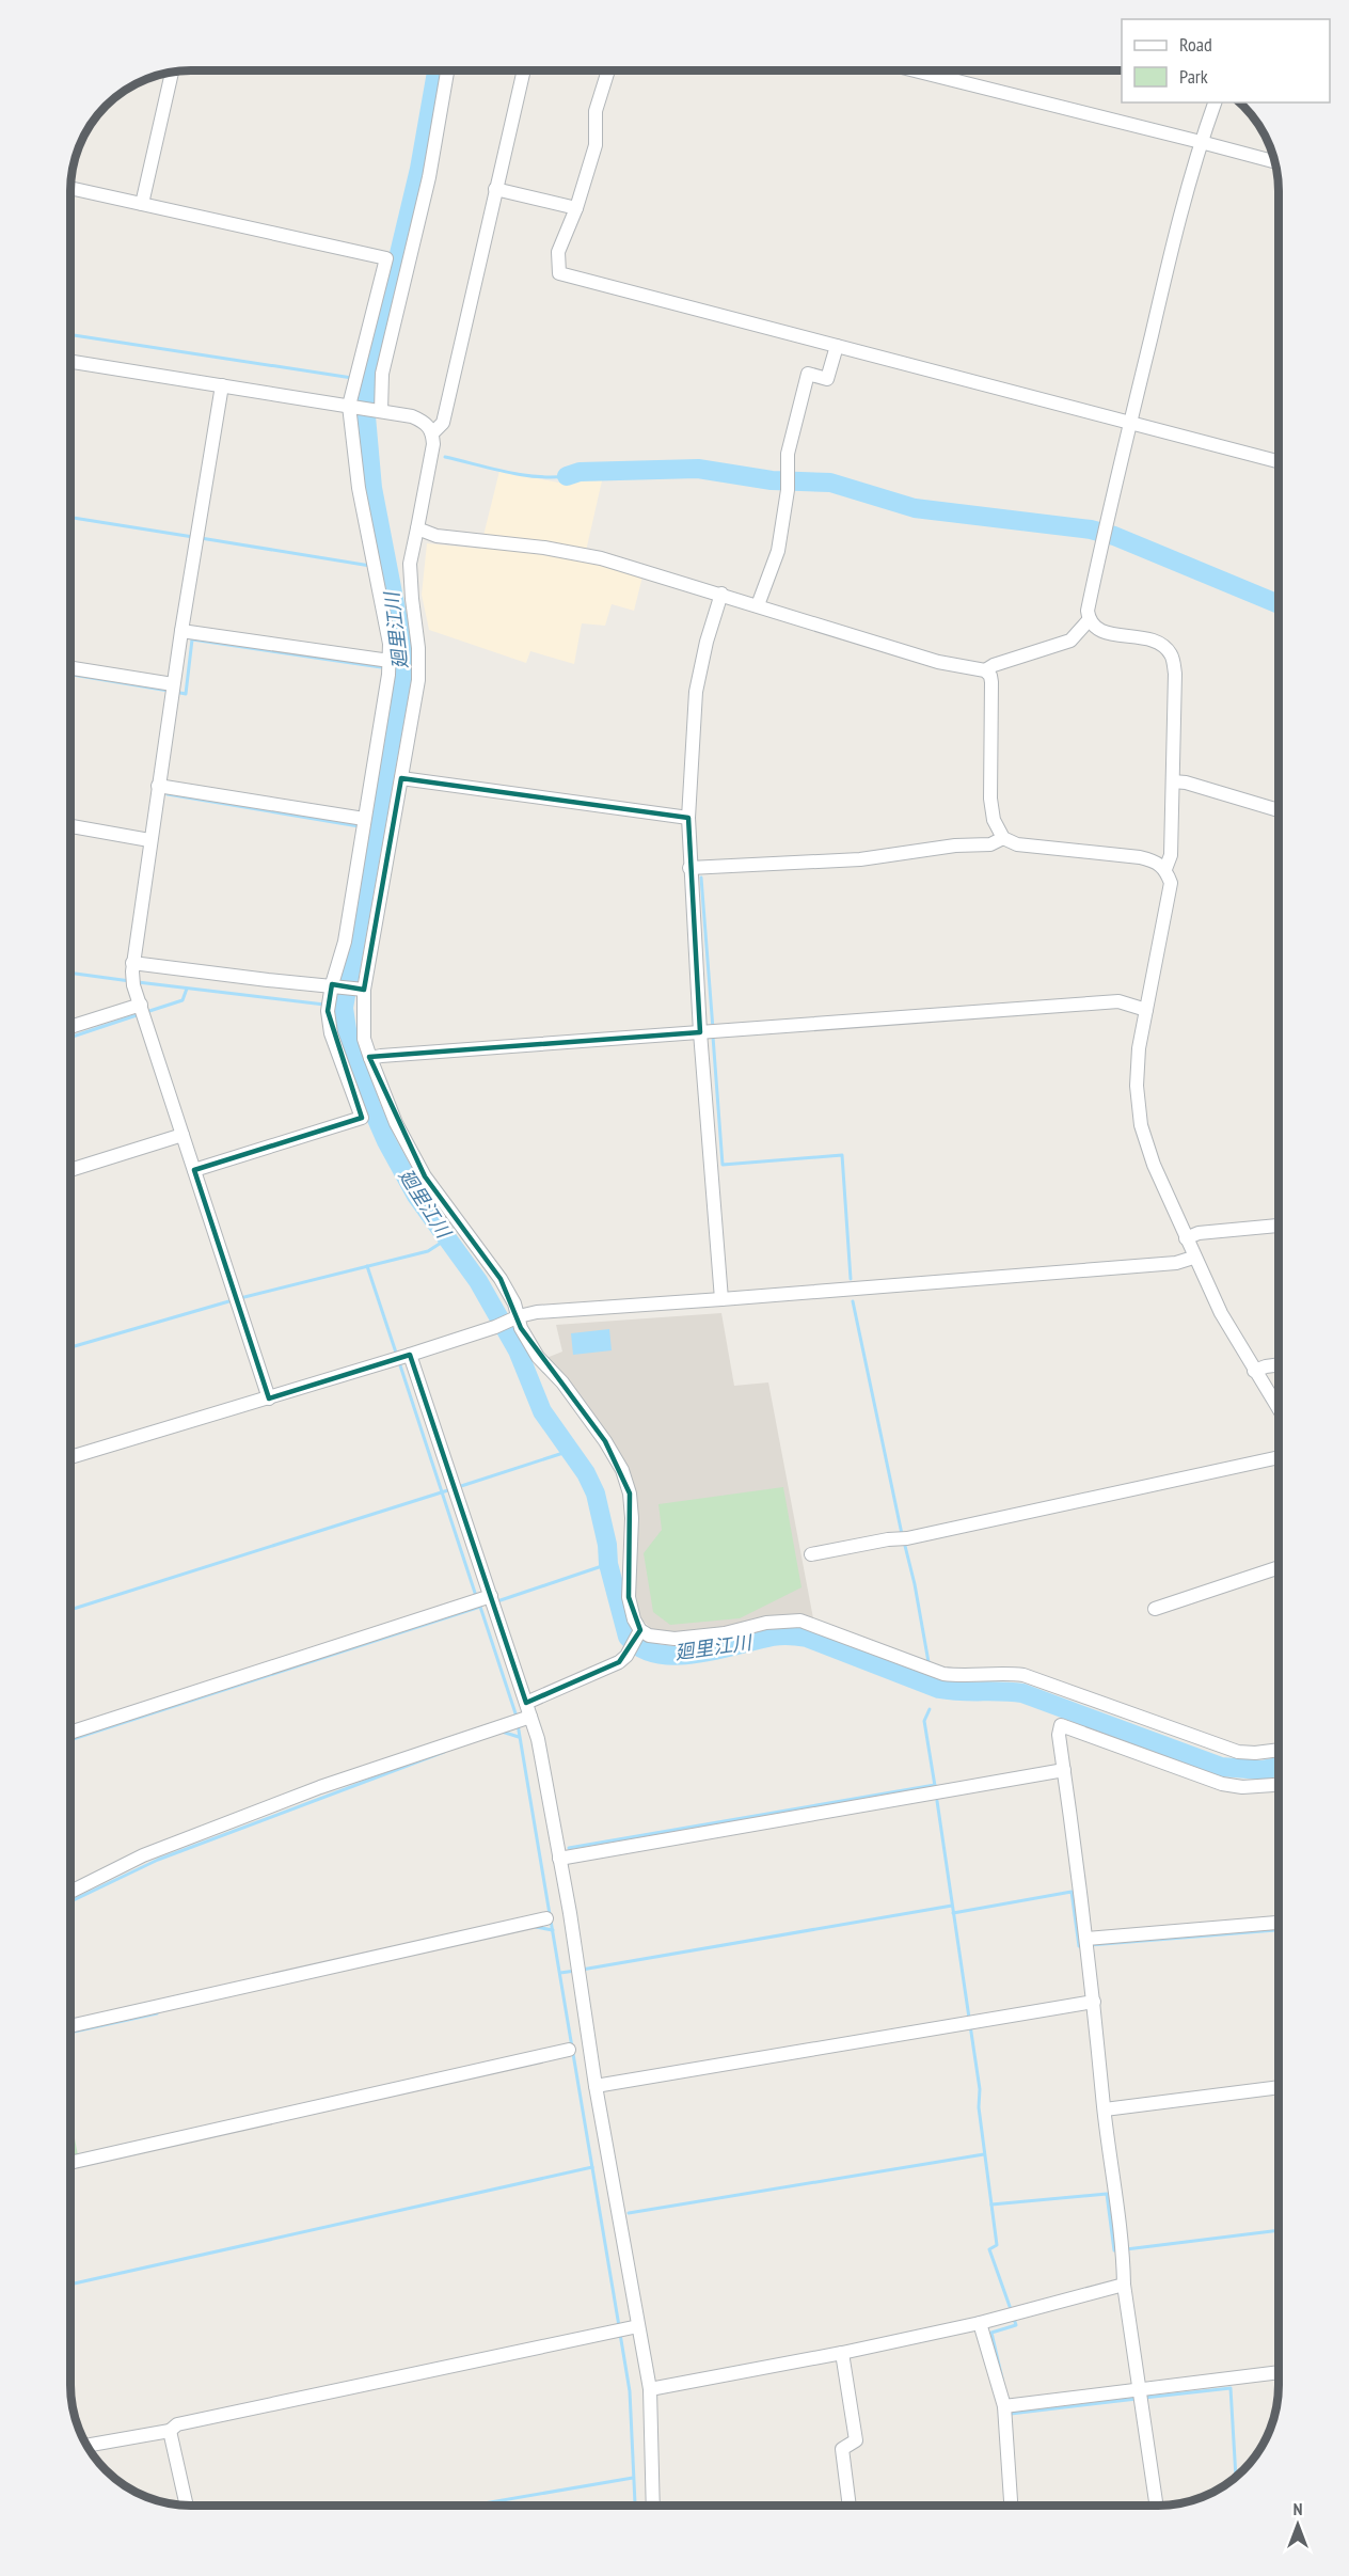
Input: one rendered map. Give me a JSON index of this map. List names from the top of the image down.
{
  "water": ["廻里江川"],
  "legend": ["Road", "Park"],
  "north": "top"
}
